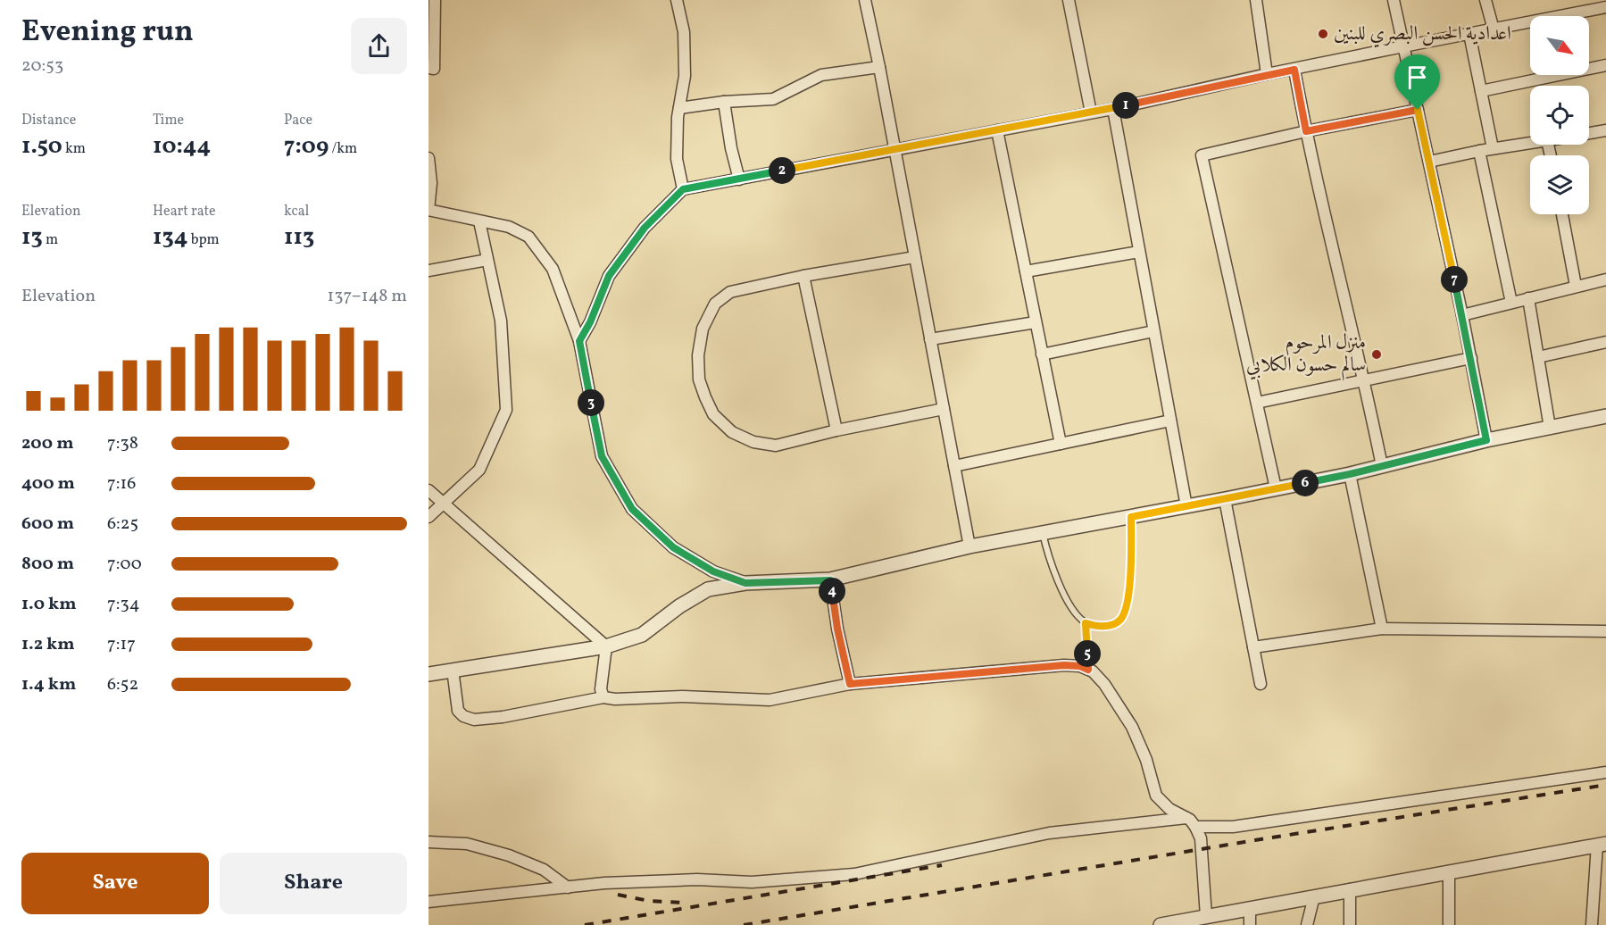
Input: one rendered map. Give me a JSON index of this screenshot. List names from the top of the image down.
{
  "places": ["اعدادية الحسن البصري للبنين", "منزل المرحوم سالم حسون الكلابي"],
  "north": "bottom right",
  "page": {
    "heading": ["Evening run", "20:53"],
    "stats": [
      ["Distance", "1.50 km"],
      ["Time", "10:44"],
      ["Pace", "7:09 /km"],
      ["Elevation", "13 m"],
      ["Heart rate", "134 bpm"],
      ["kcal", "113"]
    ],
    "pins": [
      "1",
      "2",
      "7",
      "3",
      "6",
      "4",
      "5"
    ],
    "chart": ["Elevation", "137–148 m"],
    "list": [
      {
        "name": "200 m",
        "note": "7:38"
      },
      {
        "name": "400 m",
        "note": "7:16"
      },
      {
        "name": "600 m",
        "note": "6:25"
      },
      {
        "name": "800 m",
        "note": "7:00"
      },
      {
        "name": "1.0 km",
        "note": "7:34"
      },
      {
        "name": "1.2 km",
        "note": "7:17"
      },
      {
        "name": "1.4 km",
        "note": "6:52"
      }
    ],
    "buttons": ["Save", "Share"]
  }
}
